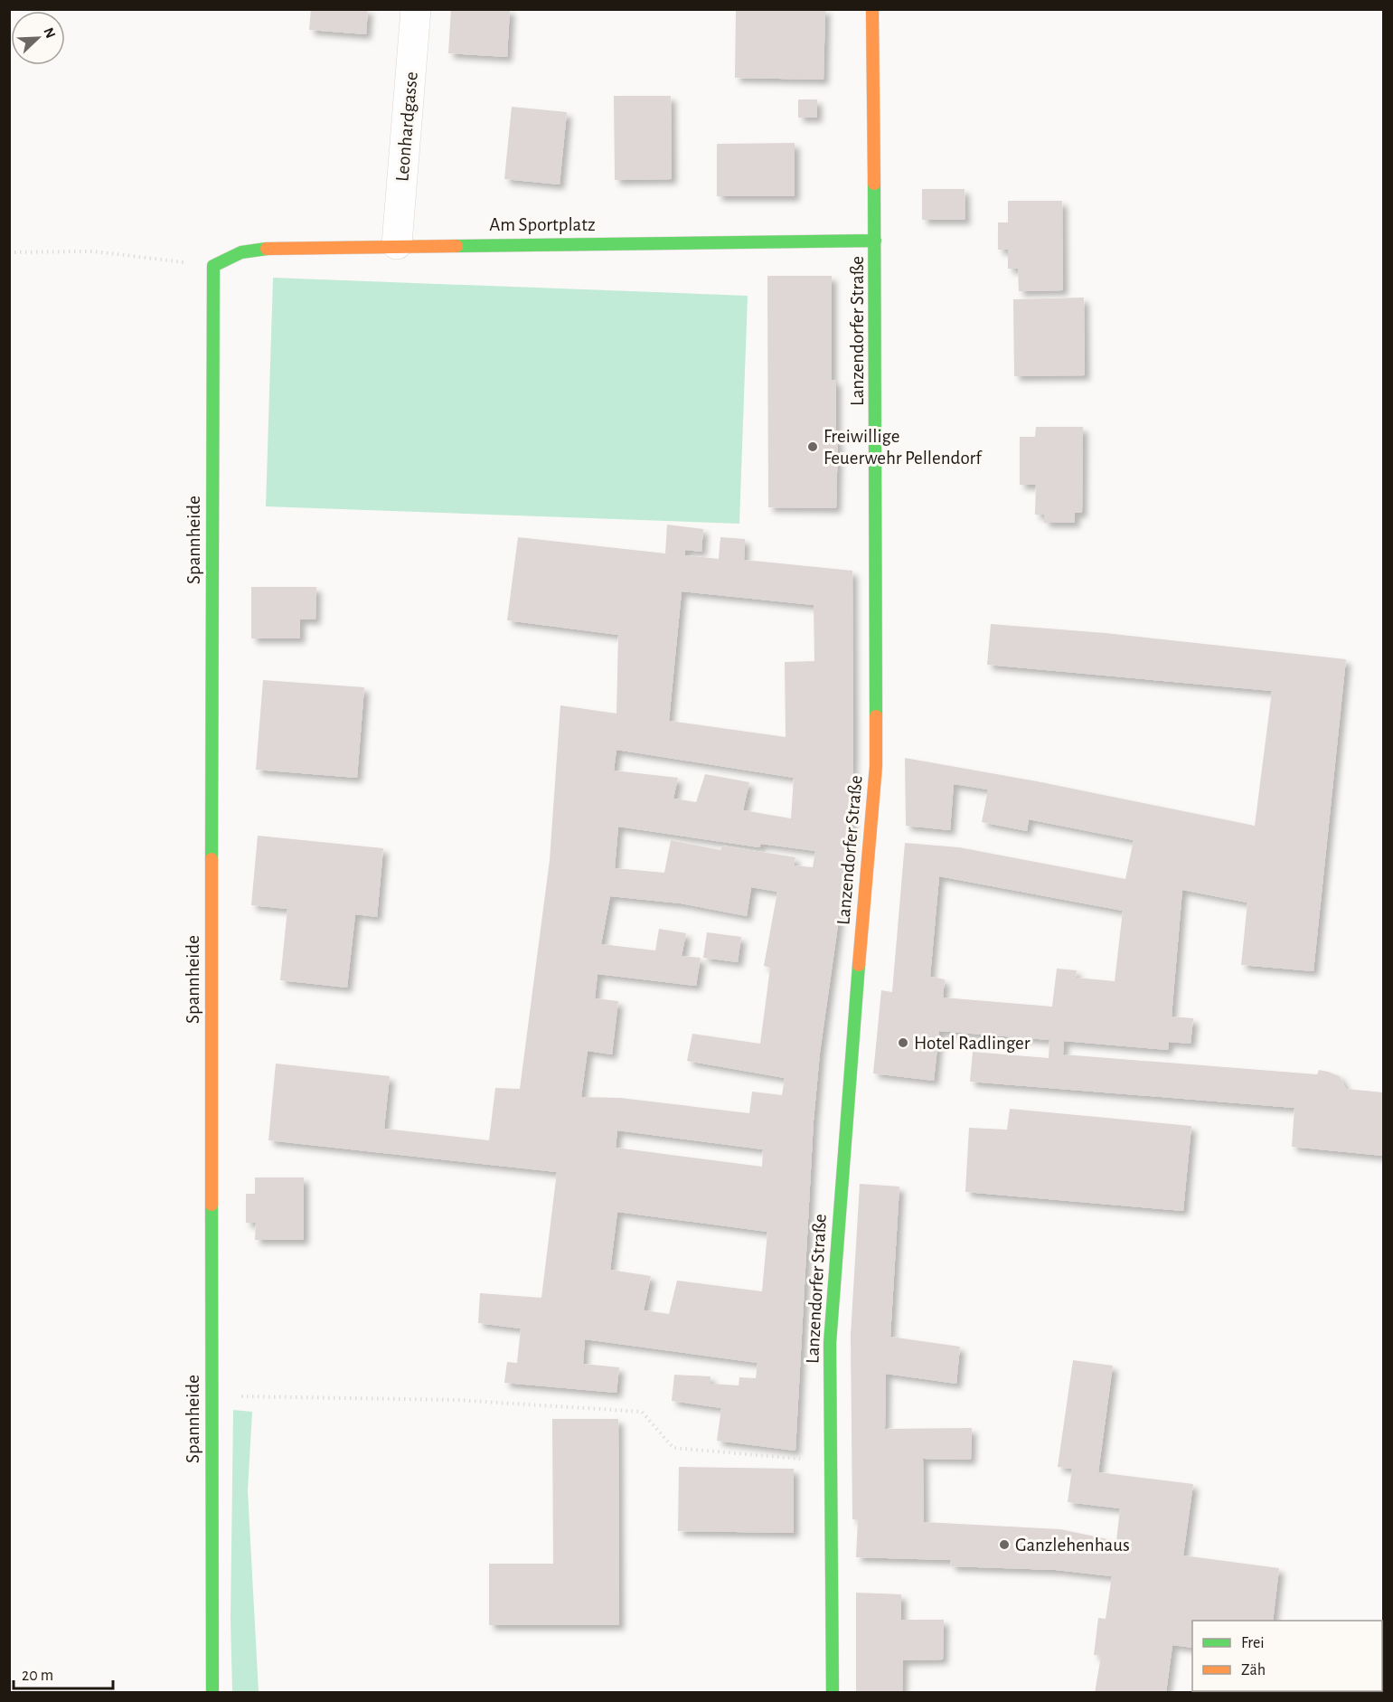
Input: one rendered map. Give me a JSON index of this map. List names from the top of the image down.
{
  "streets": {
    "street": [
      "Leonhardgasse",
      "Am Sportplatz",
      "Lanzendorfer Straße",
      "Spannheide"
    ]
  },
  "crossings": [
    ["Leonhardgasse", "Am Sportplatz"],
    ["Am Sportplatz", "Lanzendorfer Straße"],
    ["Am Sportplatz", "Spannheide"]
  ],
  "places": ["Freiwillige Feuerwehr Pellendorf", "Hotel Radlinger", "Ganzlehenhaus"],
  "legend": ["Frei", "Zäh"],
  "scale_bar": "20 m",
  "north": "top right"
}
